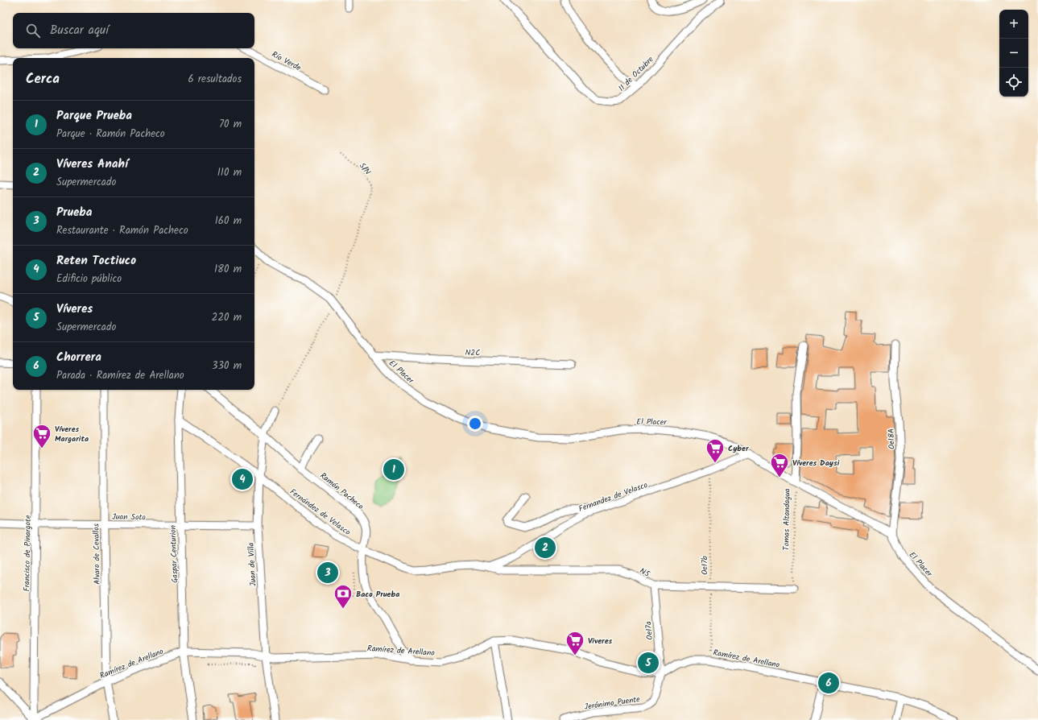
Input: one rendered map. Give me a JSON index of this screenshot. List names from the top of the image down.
{
  "streets": {
    "street": [
      "Río Verde",
      "11 de Octubre",
      "N2C",
      "El Placer",
      "Oe18A",
      "Ramón Pacheco",
      "Fernandez de Velasco",
      "Fernández de Velasco",
      "Juan Soto",
      "Tomas Altandagua",
      "Francisco de Pinargote",
      "Alvaro de Cevallos",
      "Gaspar Centurion",
      "Juan de Villa",
      "N5",
      "Oe17a",
      "Ramírez de Arellano",
      "Jerónimo Puente"
    ],
    "path": ["S/N", "Oe17b"]
  },
  "crossings": [
    ["N2C", "El Placer"],
    ["El Placer", "Oe18A"],
    ["El Placer", "Fernandez de Velasco"],
    ["El Placer", "Tomas Altandagua"],
    ["Ramón Pacheco", "Fernández de Velasco"],
    ["Ramón Pacheco", "Juan de Villa"],
    ["Ramón Pacheco", "Ramírez de Arellano"],
    ["Fernandez de Velasco", "Fernández de Velasco"],
    ["Fernandez de Velasco", "Oe17b"],
    ["Fernandez de Velasco", "N5"],
    ["Fernández de Velasco", "Gaspar Centurion"],
    ["Fernández de Velasco", "Juan de Villa"],
    ["Fernández de Velasco", "N5"],
    ["Juan Soto", "Francisco de Pinargote"],
    ["Juan Soto", "Alvaro de Cevallos"],
    ["Juan Soto", "Gaspar Centurion"],
    ["Juan Soto", "Juan de Villa"],
    ["Tomas Altandagua", "N5"],
    ["Francisco de Pinargote", "Ramírez de Arellano"],
    ["Alvaro de Cevallos", "Ramírez de Arellano"],
    ["Gaspar Centurion", "Ramírez de Arellano"],
    ["Juan de Villa", "Ramírez de Arellano"],
    ["Oe17b", "N5"],
    ["Oe17b", "Ramírez de Arellano"],
    ["N5", "Oe17a"],
    ["Oe17a", "Ramírez de Arellano"],
    ["Oe17a", "Jerónimo Puente"],
    ["Ramírez de Arellano", "Jerónimo Puente"]
  ],
  "places": {
    "supermarket": [
      "Víveres Margarita",
      "Cyber",
      "Víveres Daysi",
      "Viveres"
    ],
    "bank": ["Baco Prueba"]
  },
  "page": {
    "map_buttons": ["+", "−"],
    "search": "Buscar aquí",
    "heading": ["Cerca", "6 resultados"],
    "list": [
      {
        "mark": "1",
        "name": "Parque Prueba",
        "note": "Parque · Ramón Pacheco",
        "value": "70 m"
      },
      {
        "mark": "2",
        "name": "Víveres Anahí",
        "note": "Supermercado",
        "value": "110 m"
      },
      {
        "mark": "3",
        "name": "Prueba",
        "note": "Restaurante · Ramón Pacheco",
        "value": "160 m"
      },
      {
        "mark": "4",
        "name": "Reten Toctiuco",
        "note": "Edificio público",
        "value": "180 m"
      },
      {
        "mark": "5",
        "name": "Víveres",
        "note": "Supermercado",
        "value": "220 m"
      },
      {
        "mark": "6",
        "name": "Chorrera",
        "note": "Parada · Ramírez de Arellano",
        "value": "330 m"
      }
    ],
    "pins": [
      "1",
      "4",
      "2",
      "3",
      "5",
      "6"
    ]
  }
}
